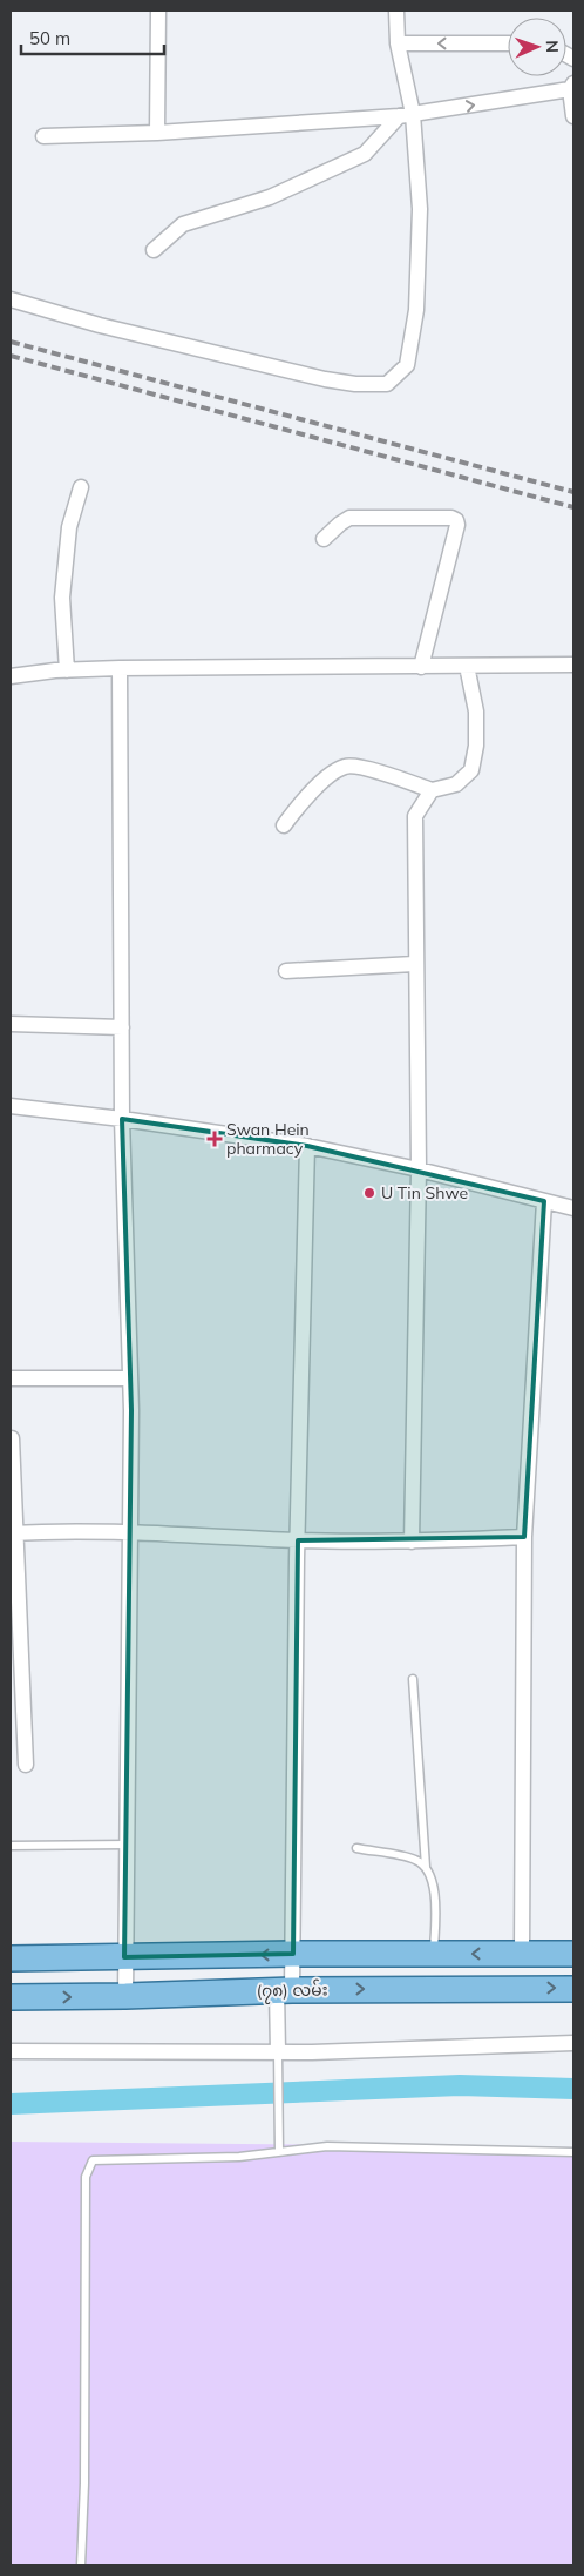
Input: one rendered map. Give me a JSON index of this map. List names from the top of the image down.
{
  "streets": {
    "main road": ["(၇၈) လမ်း"]
  },
  "places": {
    "health": ["Swan Hein pharmacy"],
    "other": ["U Tin Shwe"]
  },
  "scale_bar": "50 m",
  "north": "right"
}
